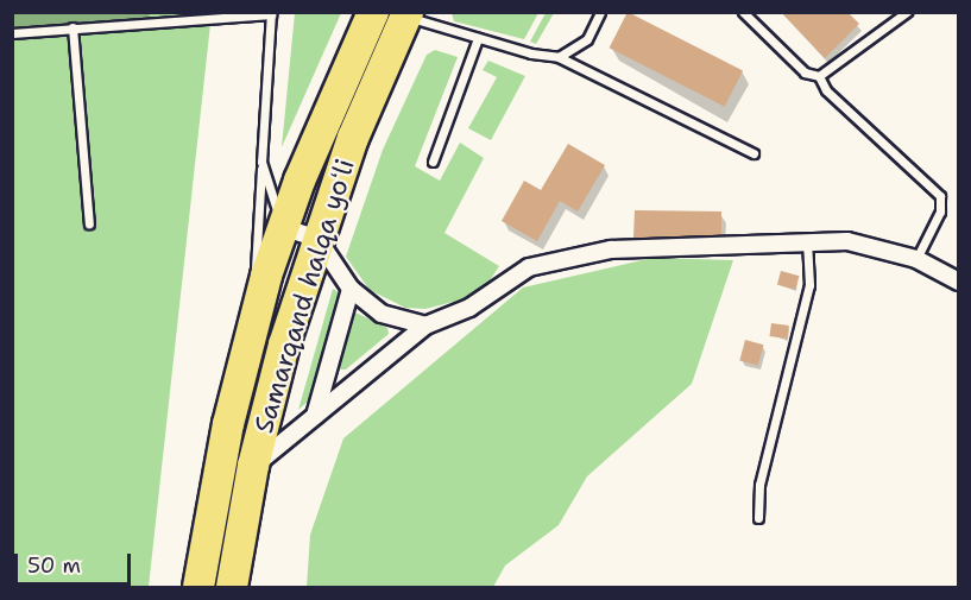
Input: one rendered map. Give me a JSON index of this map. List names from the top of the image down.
{
  "streets": {
    "highway": ["Samarqand halqa yoʻli"]
  },
  "scale_bar": "50 m"
}
